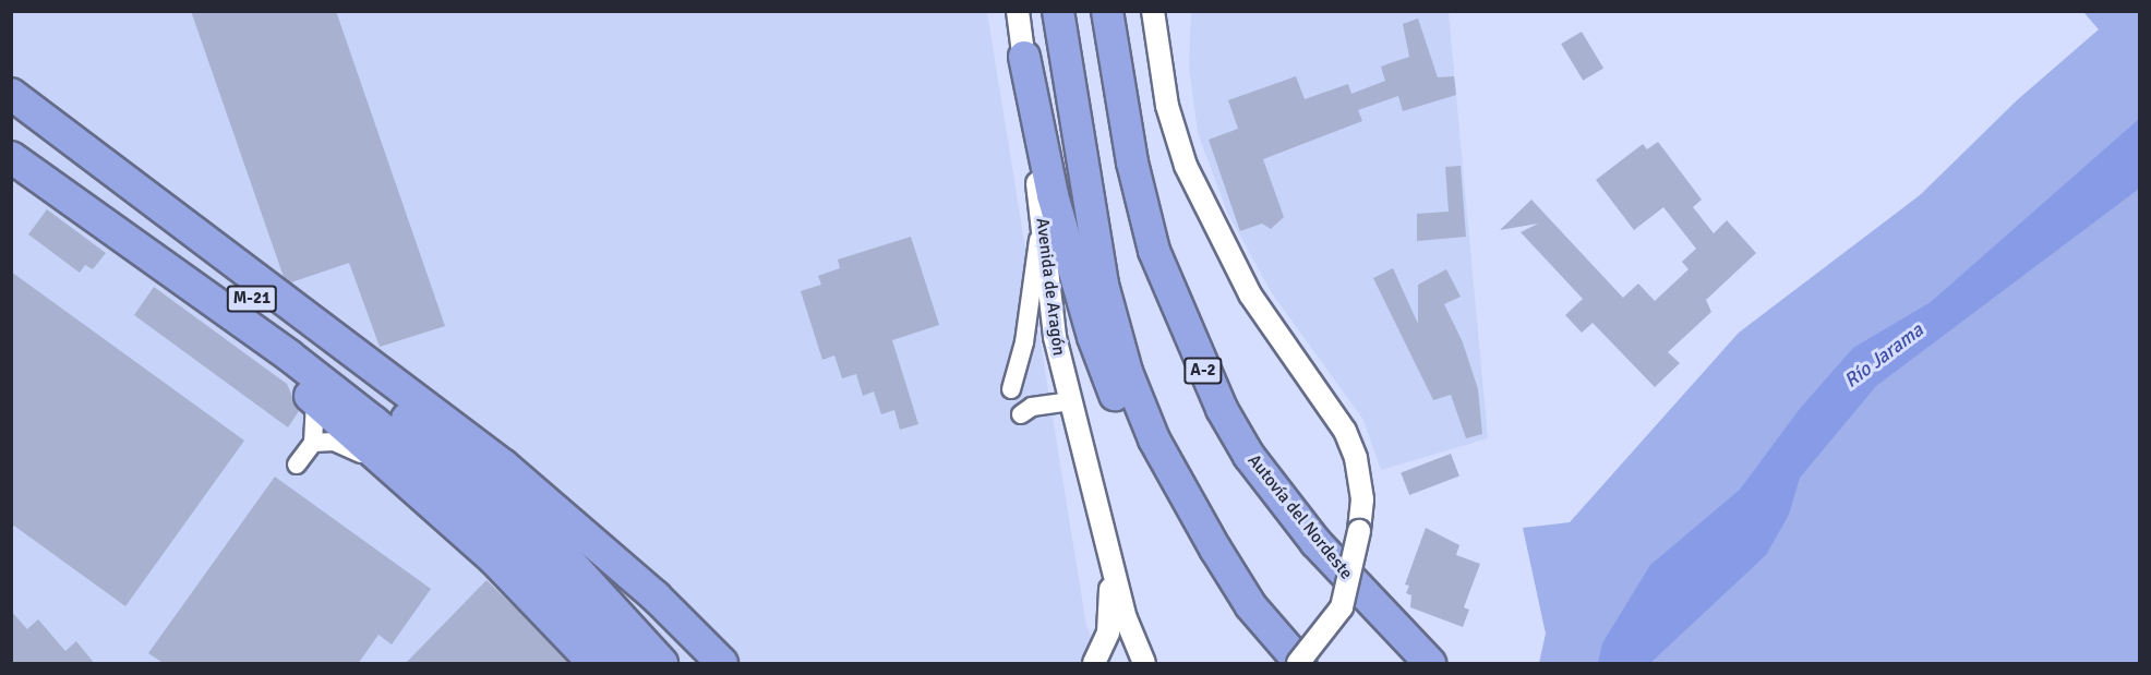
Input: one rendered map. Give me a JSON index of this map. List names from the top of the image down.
{
  "streets": {
    "highway": ["M-21", "A-2", "Autovía del Nordeste"],
    "street": ["Avenida de Aragón"]
  },
  "water": ["Río Jarama"]
}
